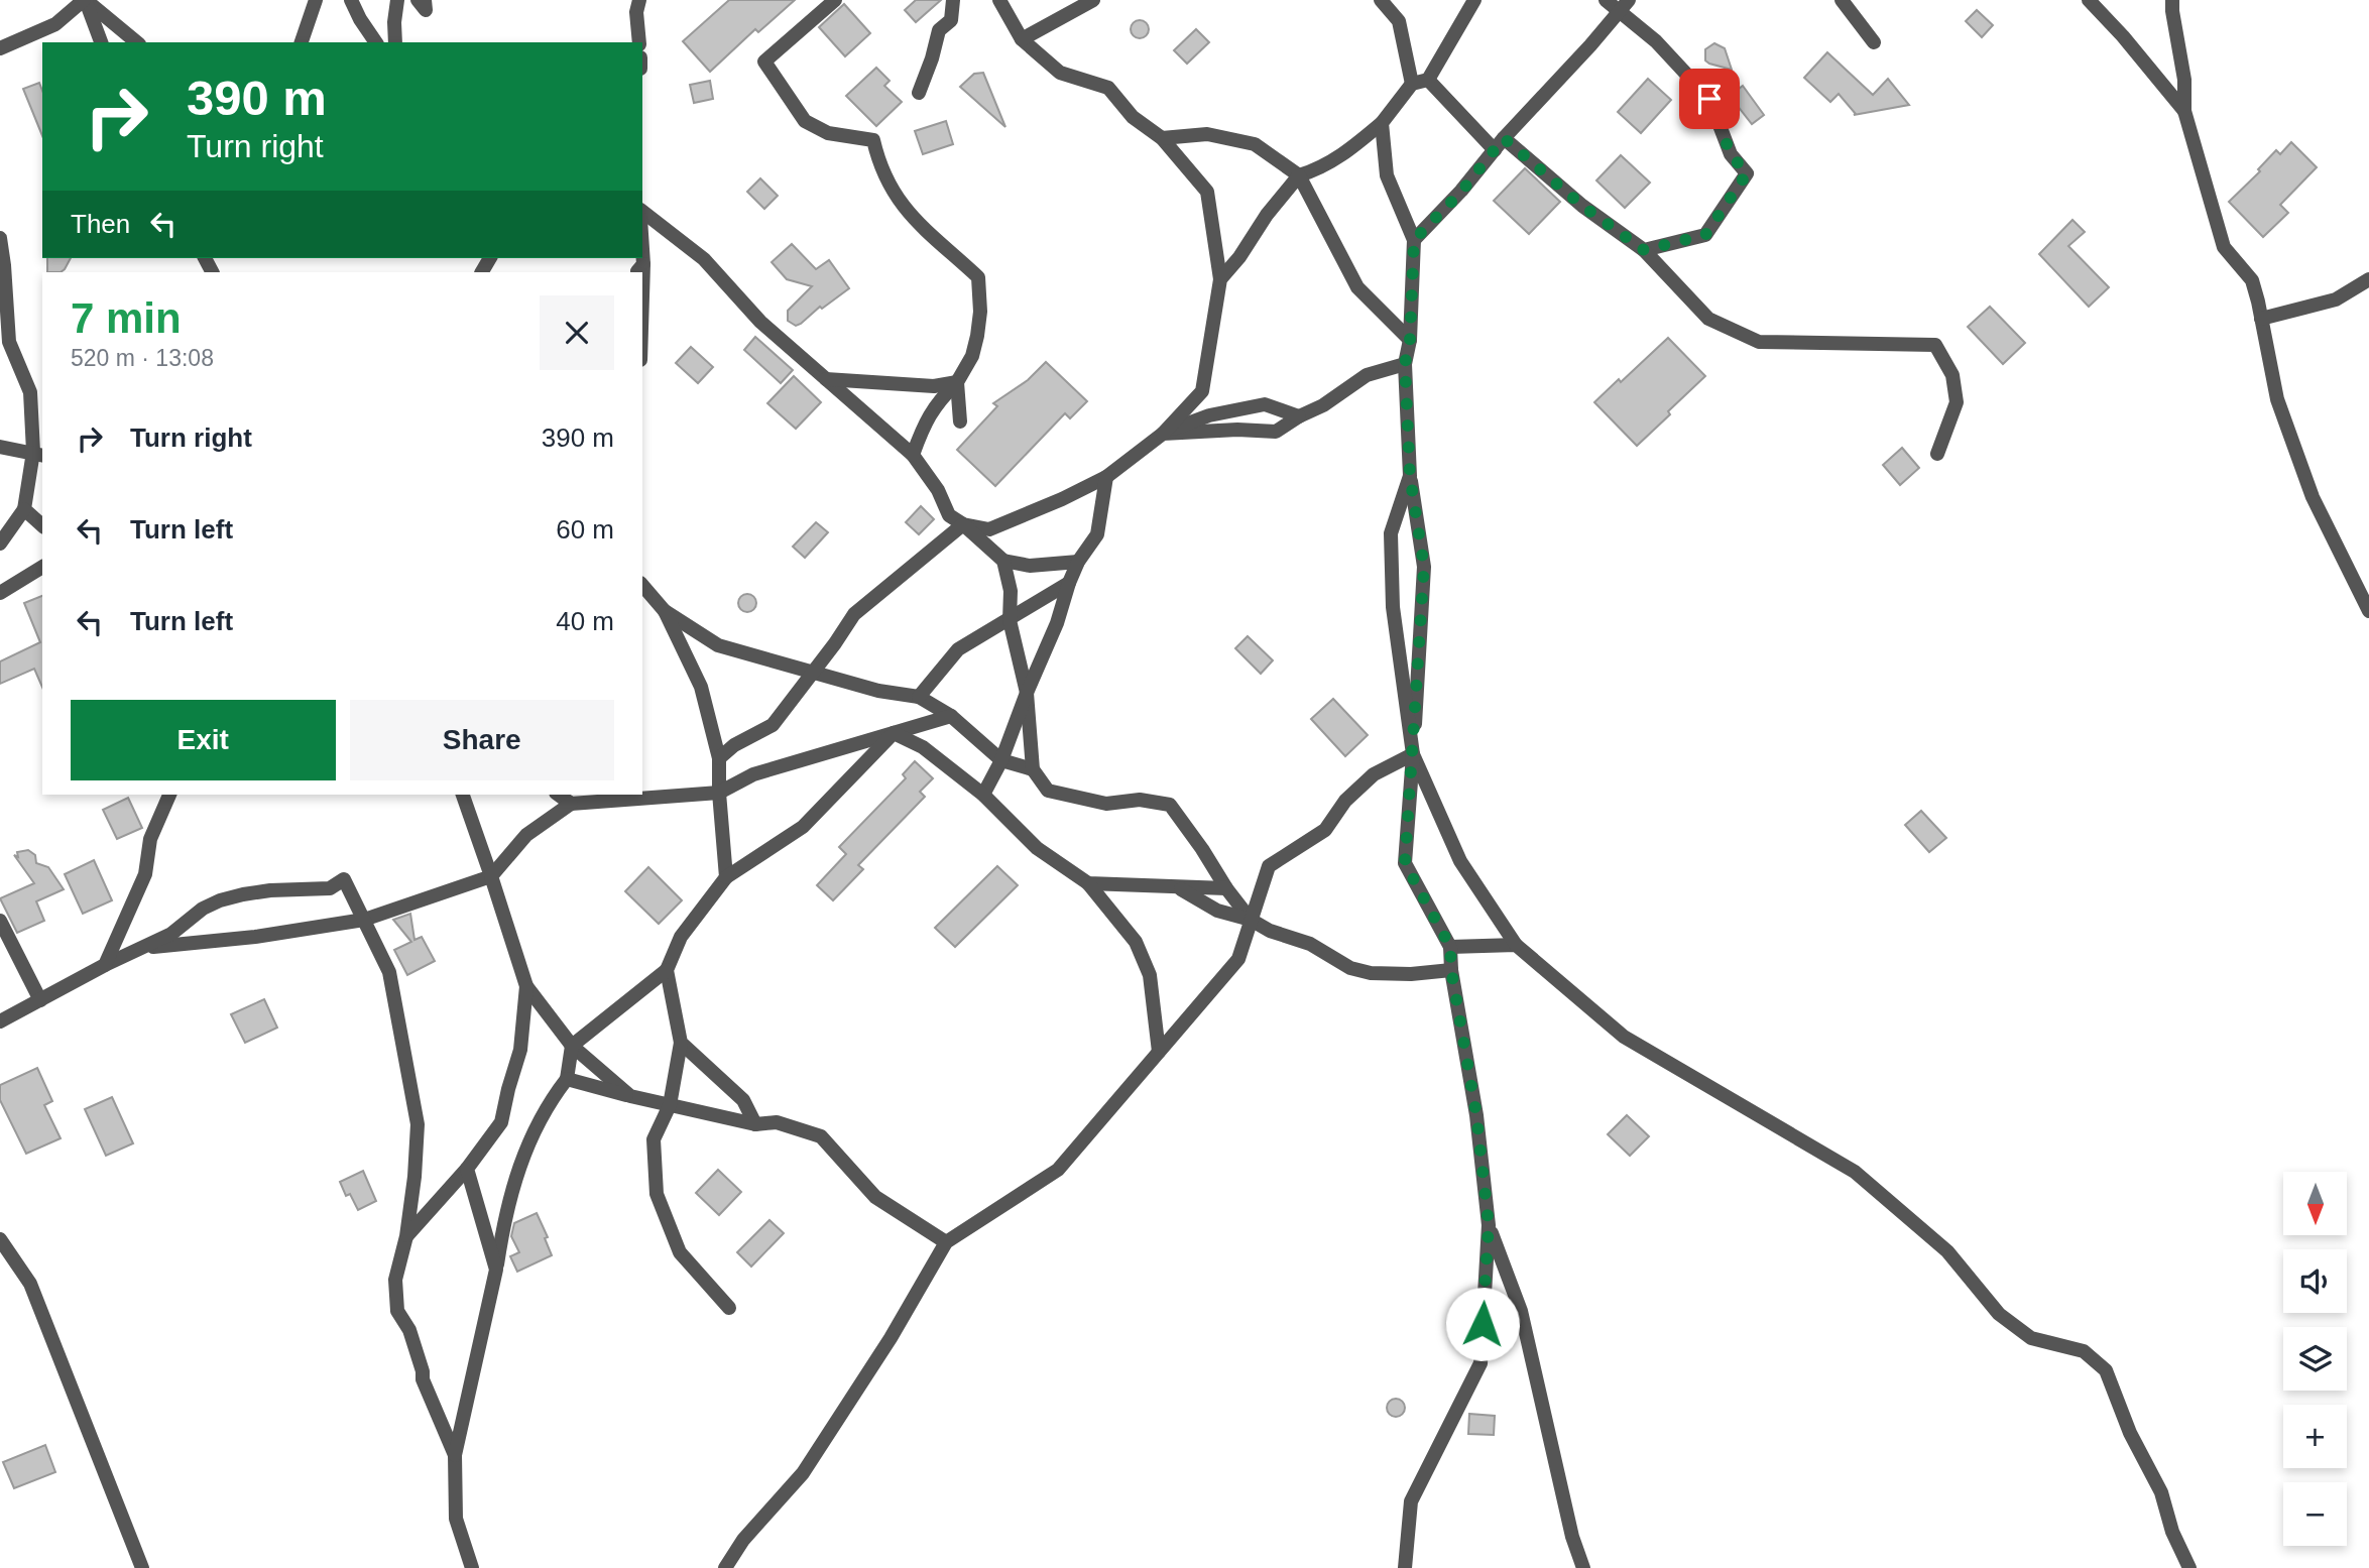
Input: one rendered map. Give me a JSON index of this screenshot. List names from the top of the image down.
{
  "north": "bottom",
  "page": {
    "turn": ["390 m", "Turn right"],
    "then": "Then",
    "heading": ["7 min", "520 m · 13:08"],
    "list": [
      {
        "name": "Turn right",
        "value": "390 m"
      },
      {
        "name": "Turn left",
        "value": "60 m"
      },
      {
        "name": "Turn left",
        "value": "40 m"
      }
    ],
    "buttons": ["Exit", "Share"],
    "map_buttons": ["+", "−"]
  }
}
